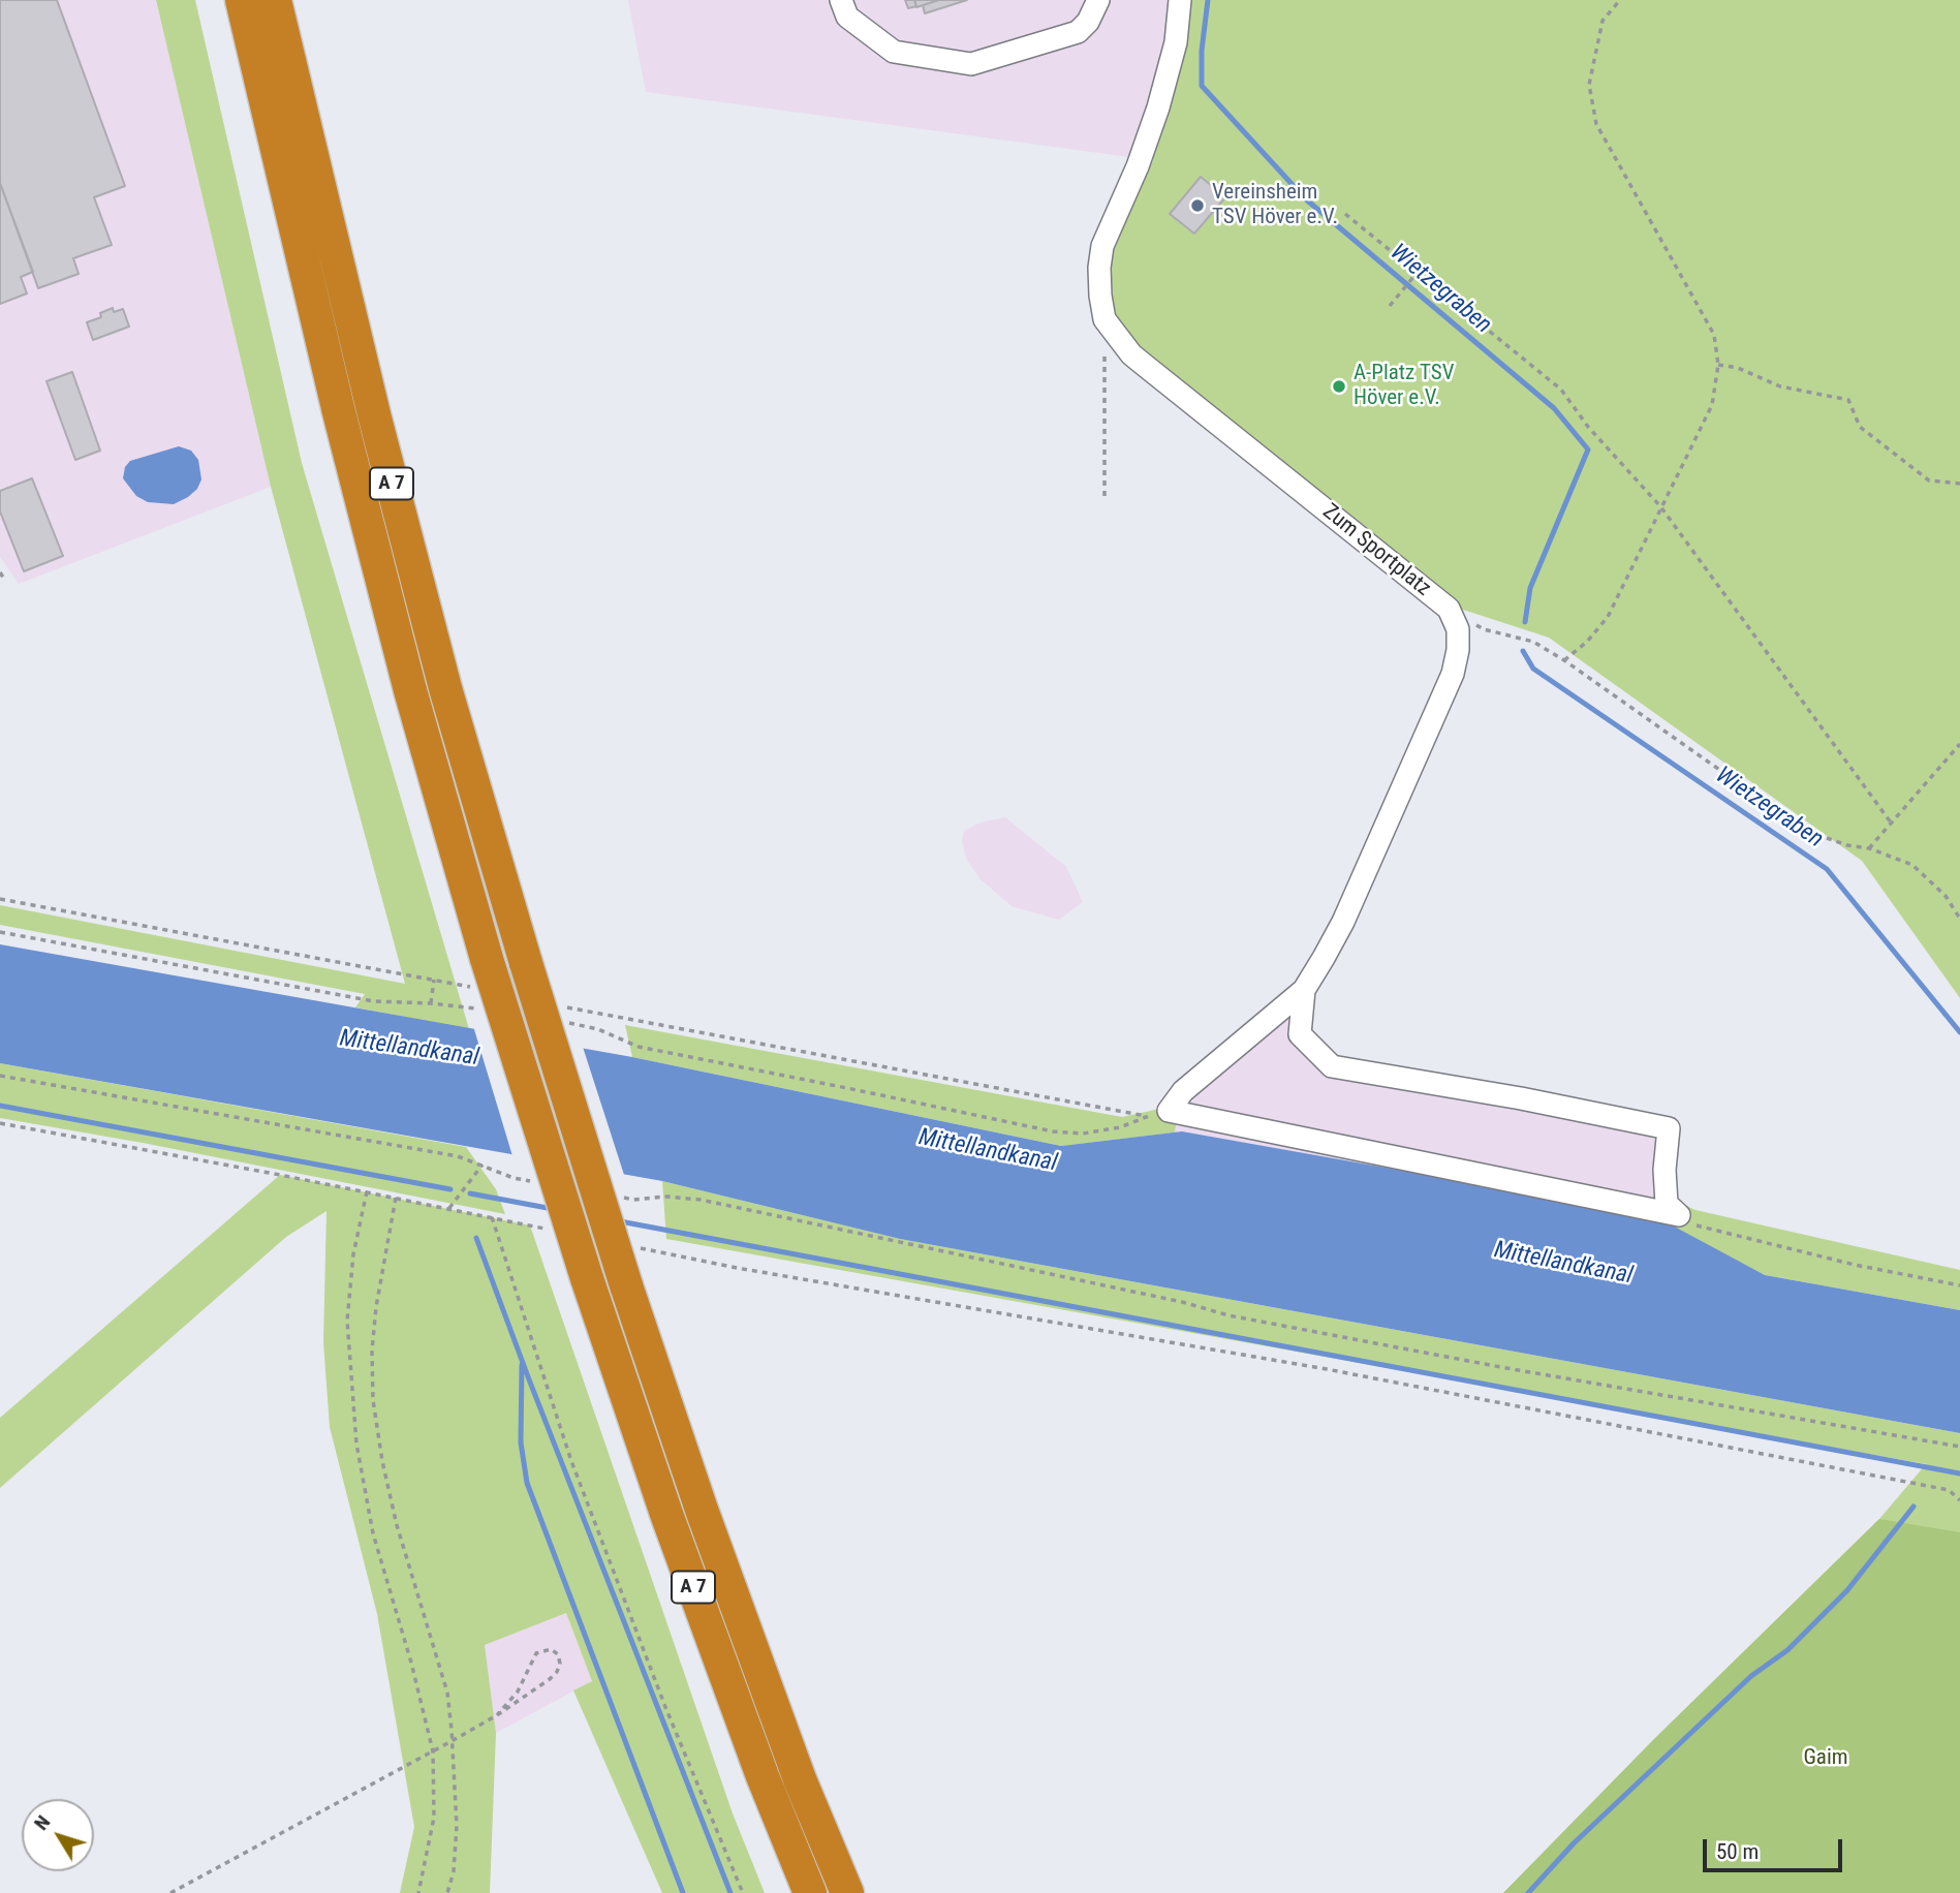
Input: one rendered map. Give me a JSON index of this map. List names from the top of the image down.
{
  "streets": {
    "highway": ["A 7"],
    "street": ["Zum Sportplatz"]
  },
  "water": ["Wietzegraben", "Mittellandkanal"],
  "parks": ["Gaim"],
  "places": ["Vereinsheim TSV Höver e.V.", "A-Platz TSV Höver e.V."],
  "scale_bar": "50 m",
  "north": "top left"
}
